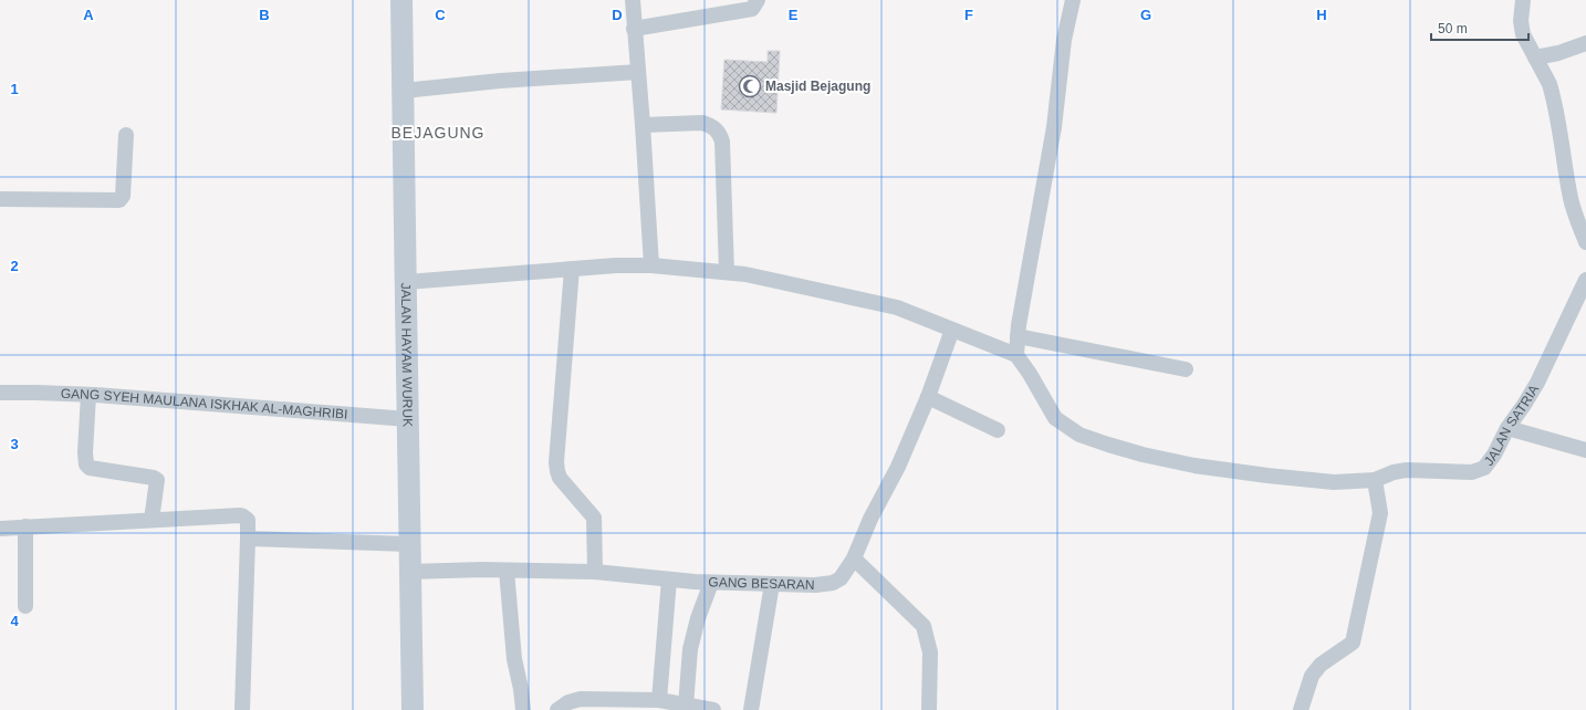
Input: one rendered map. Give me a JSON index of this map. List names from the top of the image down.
{
  "streets": {
    "main road": ["JALAN HAYAM WURUK"],
    "street": ["GANG SYEH MAULANA ISKHAK AL-MAGHRIBI", "JALAN SATRIA", "GANG BESARAN"]
  },
  "crossings": [
    ["JALAN HAYAM WURUK", "GANG SYEH MAULANA ISKHAK AL-MAGHRIBI"],
    ["JALAN HAYAM WURUK", "GANG BESARAN"]
  ],
  "districts": ["BEJAGUNG"],
  "places": {
    "mosque": ["Masjid Bejagung"]
  },
  "scale_bar": "50 m",
  "grid": {
    "columns": [
      "A",
      "B",
      "C",
      "D",
      "E",
      "F",
      "G",
      "H"
    ],
    "rows": [
      "1",
      "2",
      "3",
      "4"
    ]
  }
}
